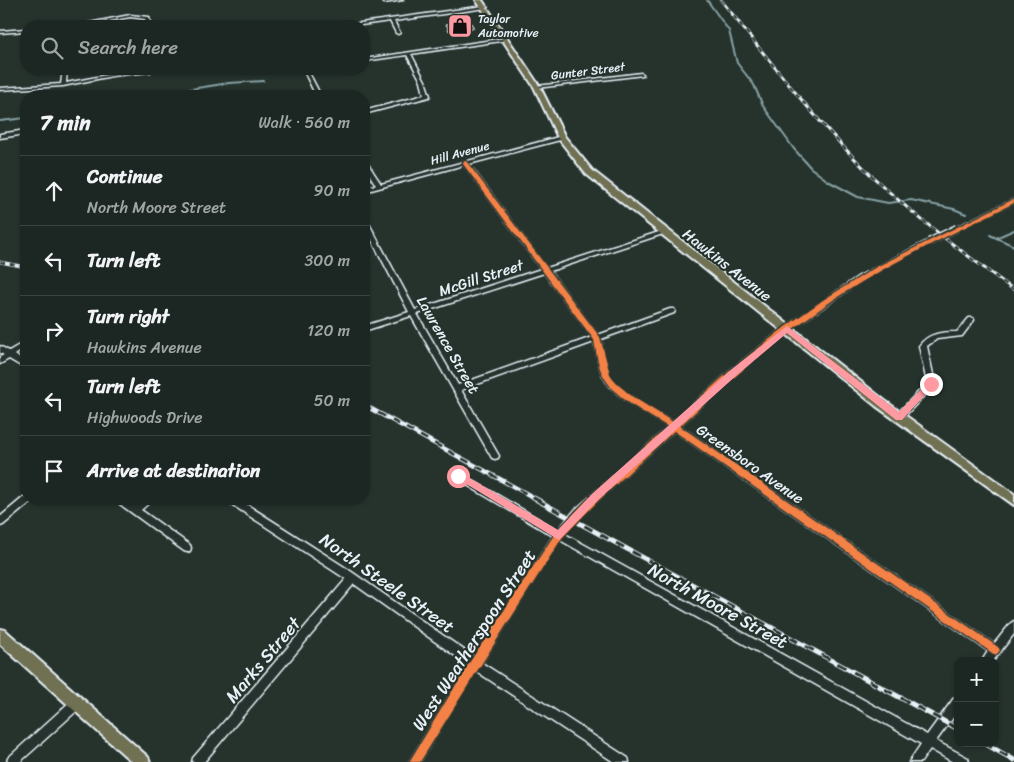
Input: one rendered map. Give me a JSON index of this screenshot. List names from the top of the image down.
{
  "streets": {
    "main road": ["Hawkins Avenue"],
    "street": [
      "Gunter Street",
      "Hill Avenue",
      "McGill Street",
      "Lawrence Street",
      "Greensboro Avenue",
      "North Steele Street",
      "North Moore Street",
      "West Weatherspoon Street",
      "Marks Street"
    ]
  },
  "crossings": [
    ["Gunter Street", "Hawkins Avenue"],
    ["Hill Avenue", "Hawkins Avenue"],
    ["Hill Avenue", "Greensboro Avenue"],
    ["Hawkins Avenue", "McGill Street"],
    ["Hawkins Avenue", "West Weatherspoon Street"],
    ["McGill Street", "Lawrence Street"],
    ["McGill Street", "Greensboro Avenue"],
    ["Greensboro Avenue", "West Weatherspoon Street"],
    ["North Steele Street", "West Weatherspoon Street"],
    ["North Steele Street", "Marks Street"],
    ["North Moore Street", "West Weatherspoon Street"]
  ],
  "places": {
    "shop": ["Taylor Automotive"]
  },
  "page": {
    "search": "Search here",
    "heading": ["7 min", "Walk · 560 m"],
    "list": [
      ["Continue", "North Moore Street", "90 m"],
      ["Turn left", "300 m"],
      ["Turn right", "Hawkins Avenue", "120 m"],
      ["Turn left", "Highwoods Drive", "50 m"],
      "Arrive at destination"
    ],
    "map_buttons": ["+", "−"]
  }
}
